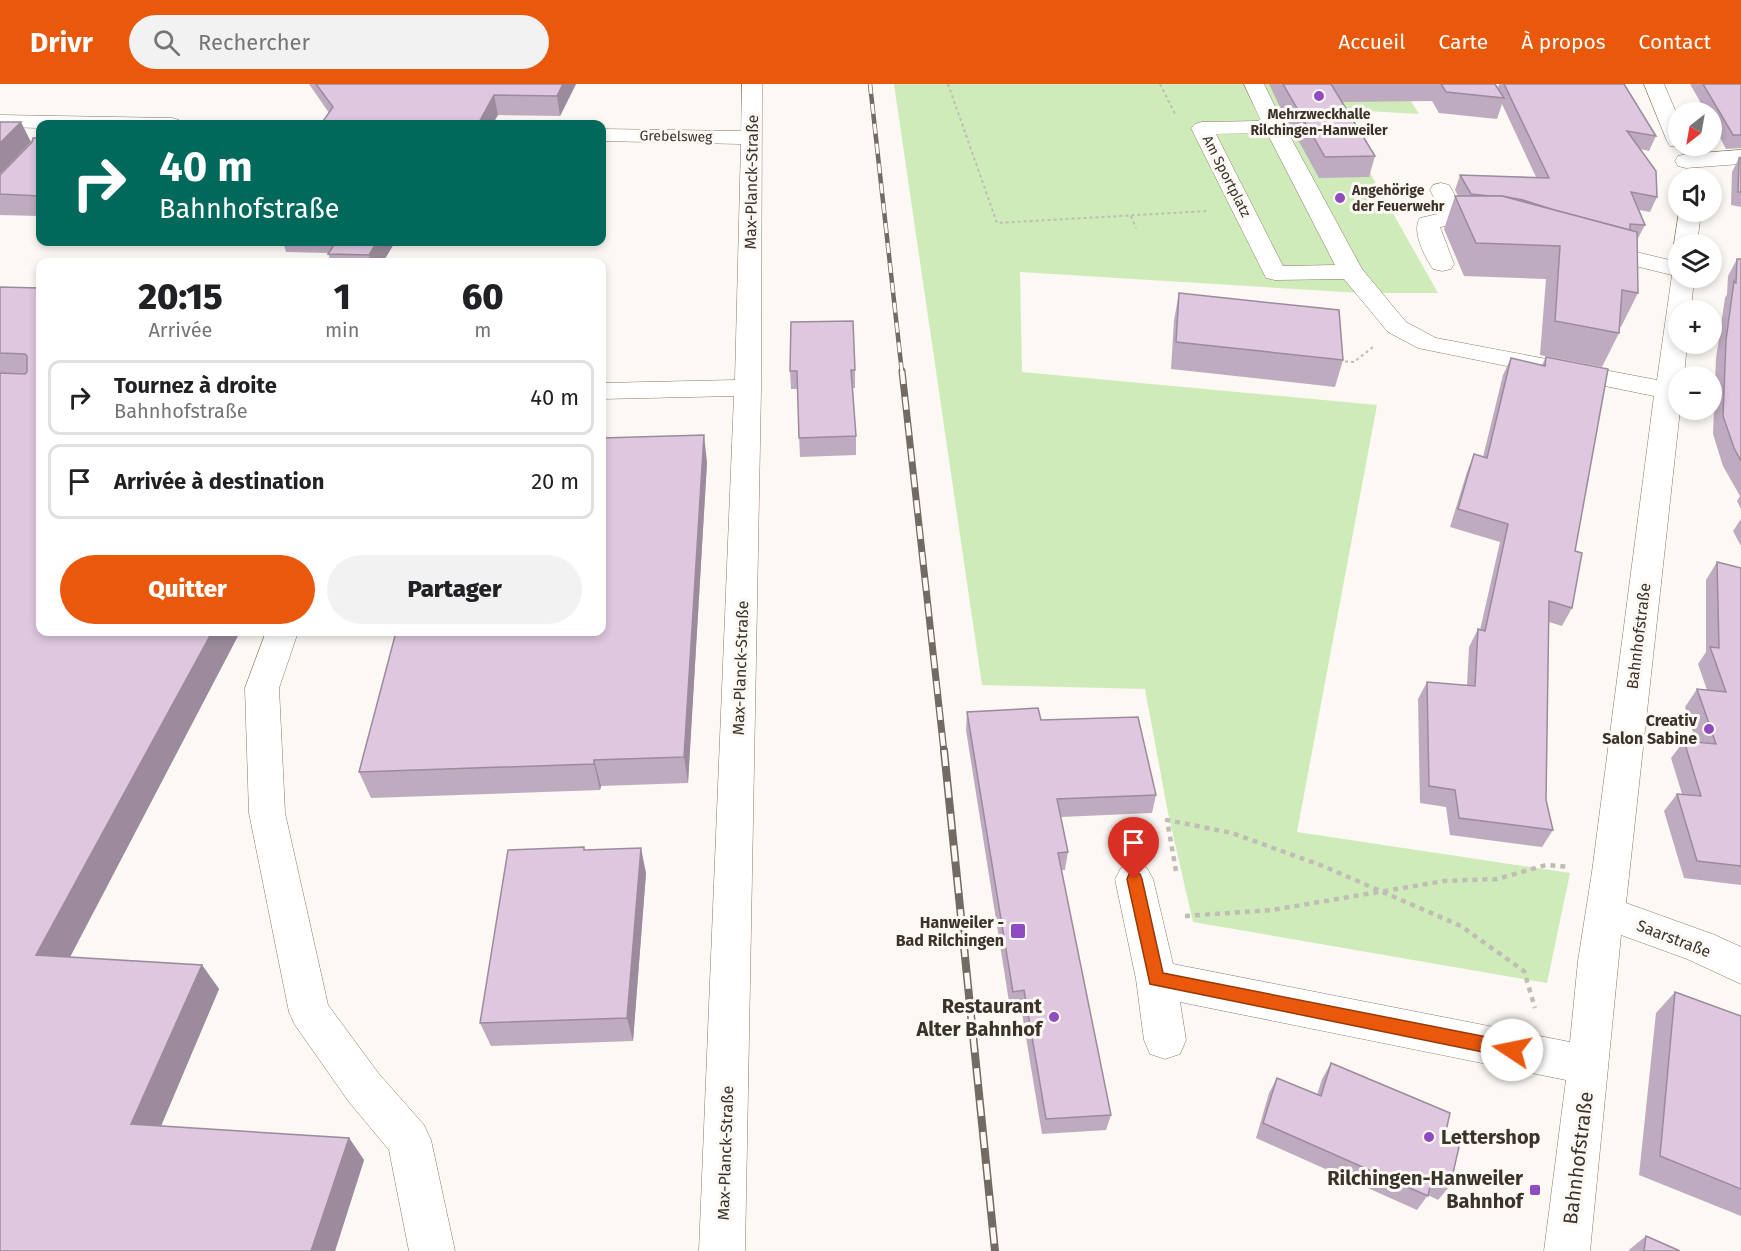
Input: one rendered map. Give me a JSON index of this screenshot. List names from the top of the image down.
{
  "streets": {
    "street": [
      "Grebelsweg",
      "Am Sportplatz",
      "Max-Planck-Straße",
      "Bahnhofstraße",
      "Saarstraße"
    ]
  },
  "crossings": [
    ["Grebelsweg", "Max-Planck-Straße"],
    ["Bahnhofstraße", "Saarstraße"]
  ],
  "places": {
    "other": [
      "Mehrzweckhalle Rilchingen-Hanweiler",
      "Angehörige der Feuerwehr",
      "Creativ Salon Sabine",
      "Restaurant Alter Bahnhof",
      "Lettershop"
    ],
    "transit": ["Hanweiler - Bad Rilchingen", "Rilchingen-Hanweiler Bahnhof"]
  },
  "north": "bottom left",
  "page": {
    "header": "Drivr",
    "search": "Rechercher",
    "nav": [
      "Accueil",
      "Carte",
      "À propos",
      "Contact"
    ],
    "map_buttons": ["+", "−"],
    "turn": ["40 m", "Bahnhofstraße"],
    "eta": [
      "20:15",
      "Arrivée",
      "1",
      "min",
      "60",
      "m"
    ],
    "list": [
      {
        "name": "Tournez à droite",
        "note": "Bahnhofstraße",
        "value": "40 m"
      },
      {
        "name": "Arrivée à destination",
        "value": "20 m"
      }
    ],
    "buttons": ["Quitter", "Partager"]
  }
}
